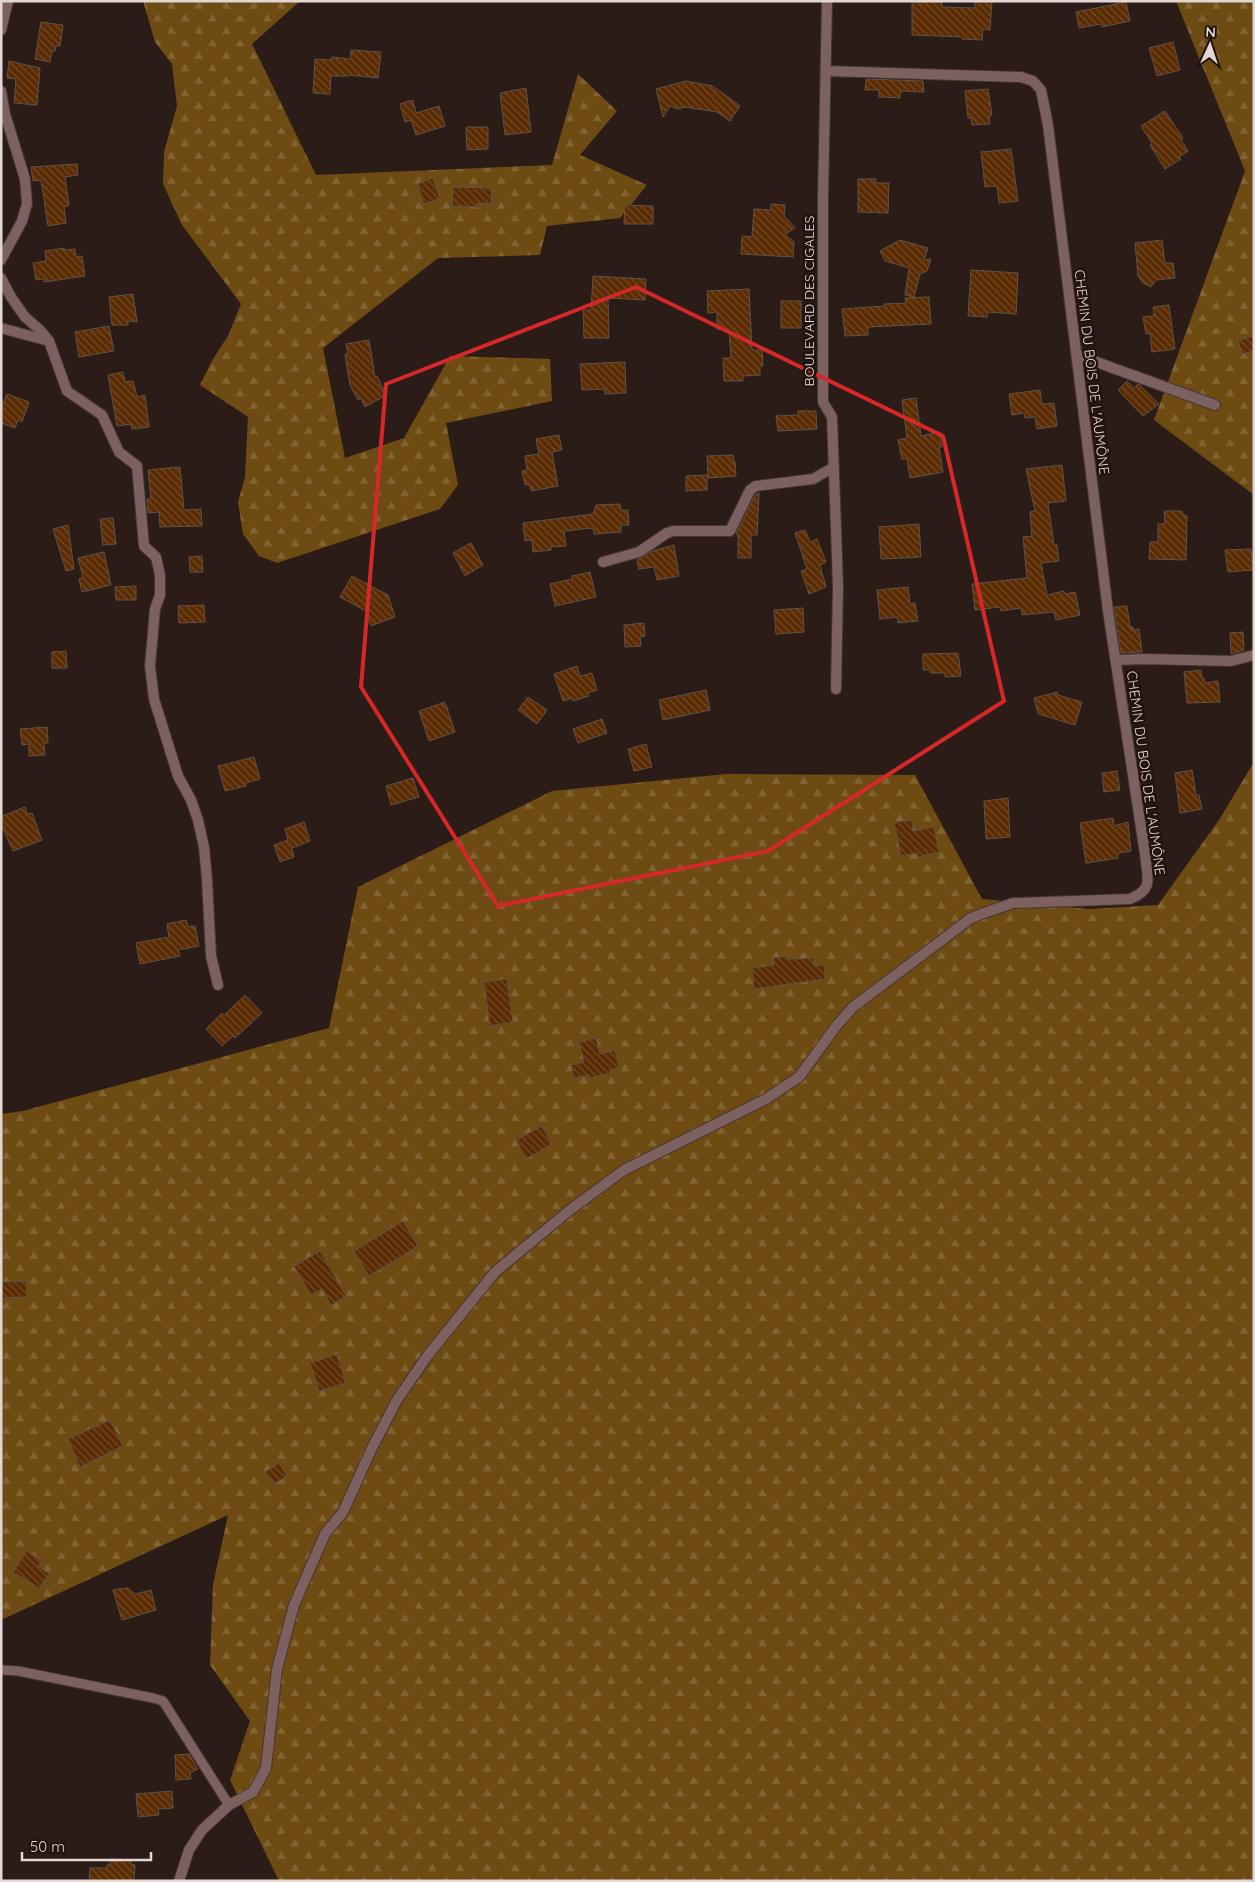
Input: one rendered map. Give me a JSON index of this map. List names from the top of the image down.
{
  "streets": {
    "street": ["BOULEVARD DES CIGALES", "CHEMIN DU BOIS DE L'AUMÔNE"]
  },
  "crossings": [
    ["BOULEVARD DES CIGALES", "CHEMIN DU BOIS DE L'AUMÔNE"]
  ],
  "scale_bar": "50 m",
  "north": "top"
}
